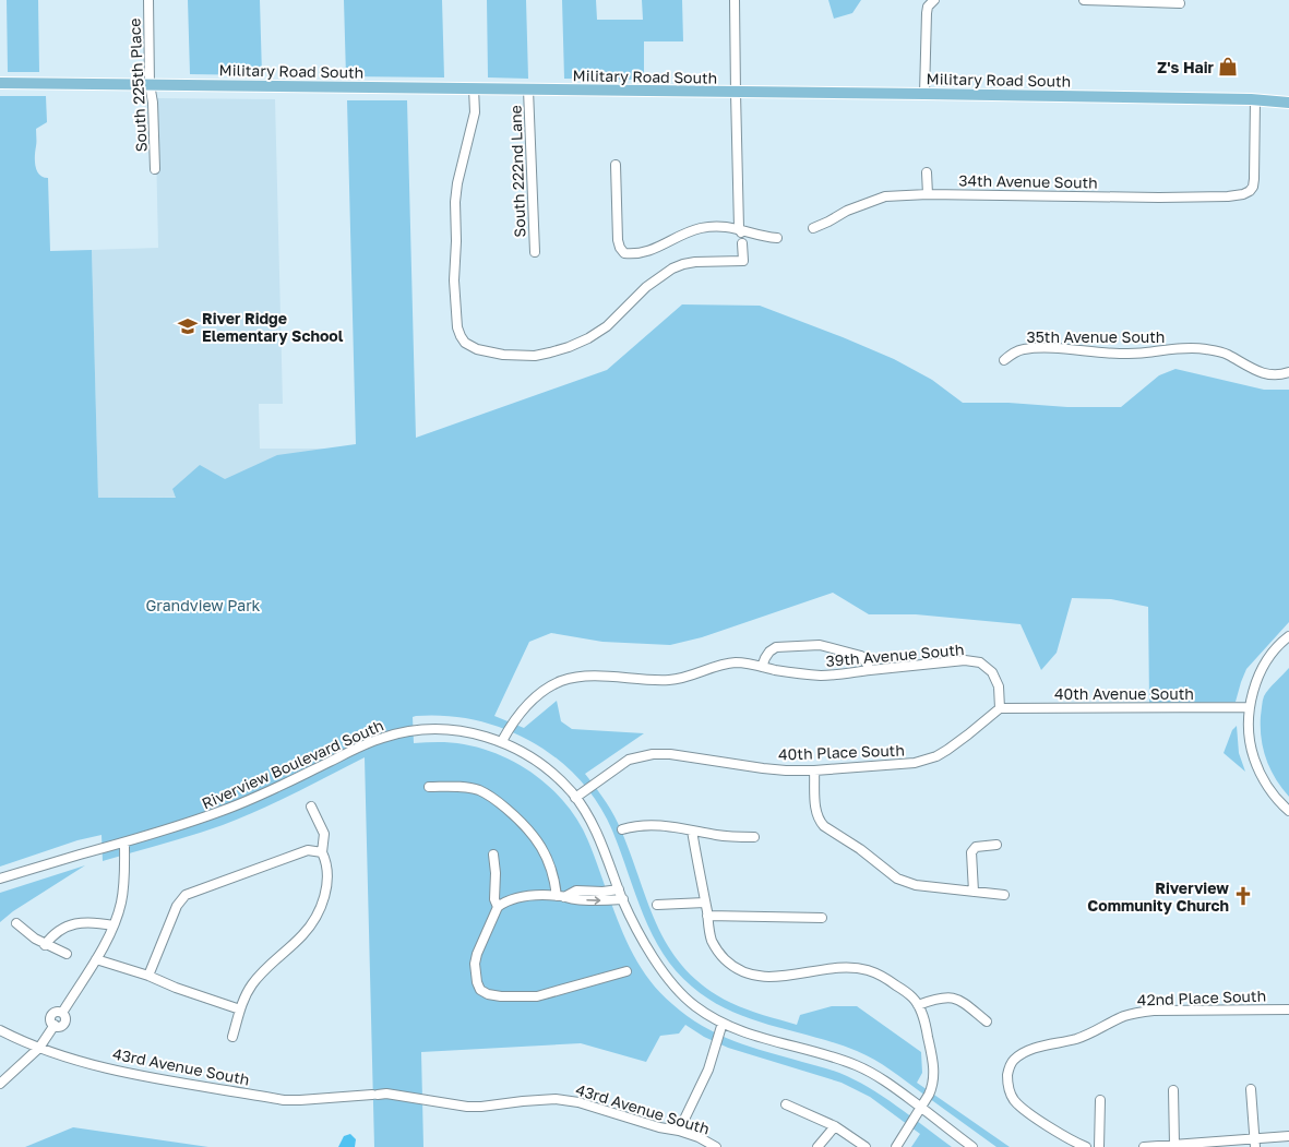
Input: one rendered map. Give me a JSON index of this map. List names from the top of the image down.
{
  "streets": {
    "main road": ["Military Road South"],
    "street": [
      "South 225th Place",
      "South 222nd Lane",
      "34th Avenue South",
      "35th Avenue South",
      "39th Avenue South",
      "40th Avenue South",
      "40th Place South",
      "Riverview Boulevard South",
      "42nd Place South",
      "43rd Avenue South"
    ]
  },
  "crossings": [
    ["Military Road South", "South 225th Place"],
    ["Military Road South", "South 222nd Lane"],
    ["Military Road South", "34th Avenue South"],
    ["39th Avenue South", "40th Avenue South"],
    ["39th Avenue South", "40th Place South"],
    ["39th Avenue South", "Riverview Boulevard South"],
    ["40th Avenue South", "40th Place South"],
    ["40th Place South", "Riverview Boulevard South"]
  ],
  "parks": ["Grandview Park"],
  "places": {
    "shop": ["Z's Hair"],
    "school or university": ["River Ridge Elementary School"],
    "church": ["Riverview Community Church"]
  }
}
